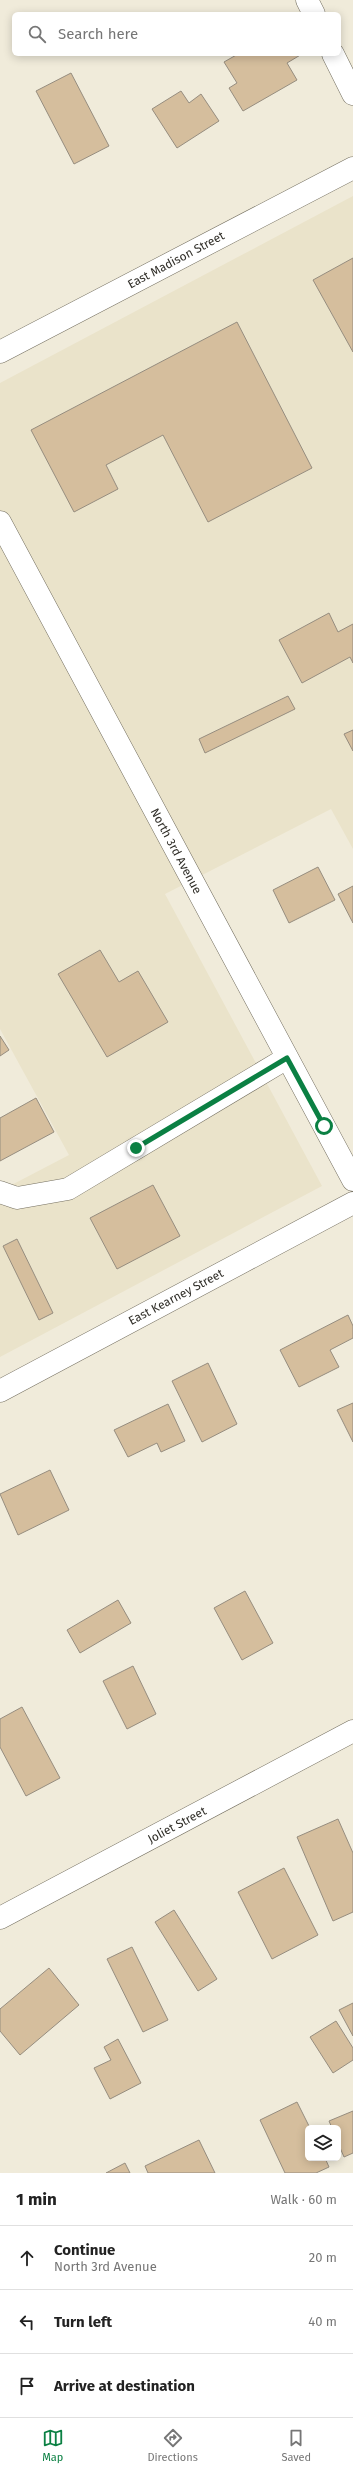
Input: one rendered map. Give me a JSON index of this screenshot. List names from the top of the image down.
{
  "streets": {
    "street": [
      "East Madison Street",
      "North 3rd Avenue",
      "East Kearney Street",
      "Joliet Street"
    ]
  },
  "page": {
    "search": "Search here",
    "heading": ["1 min", "Walk · 60 m"],
    "list": [
      ["Continue", "North 3rd Avenue", "20 m"],
      ["Turn left", "40 m"],
      "Arrive at destination"
    ],
    "nav": ["Map", "Directions", "Saved"]
  }
}
